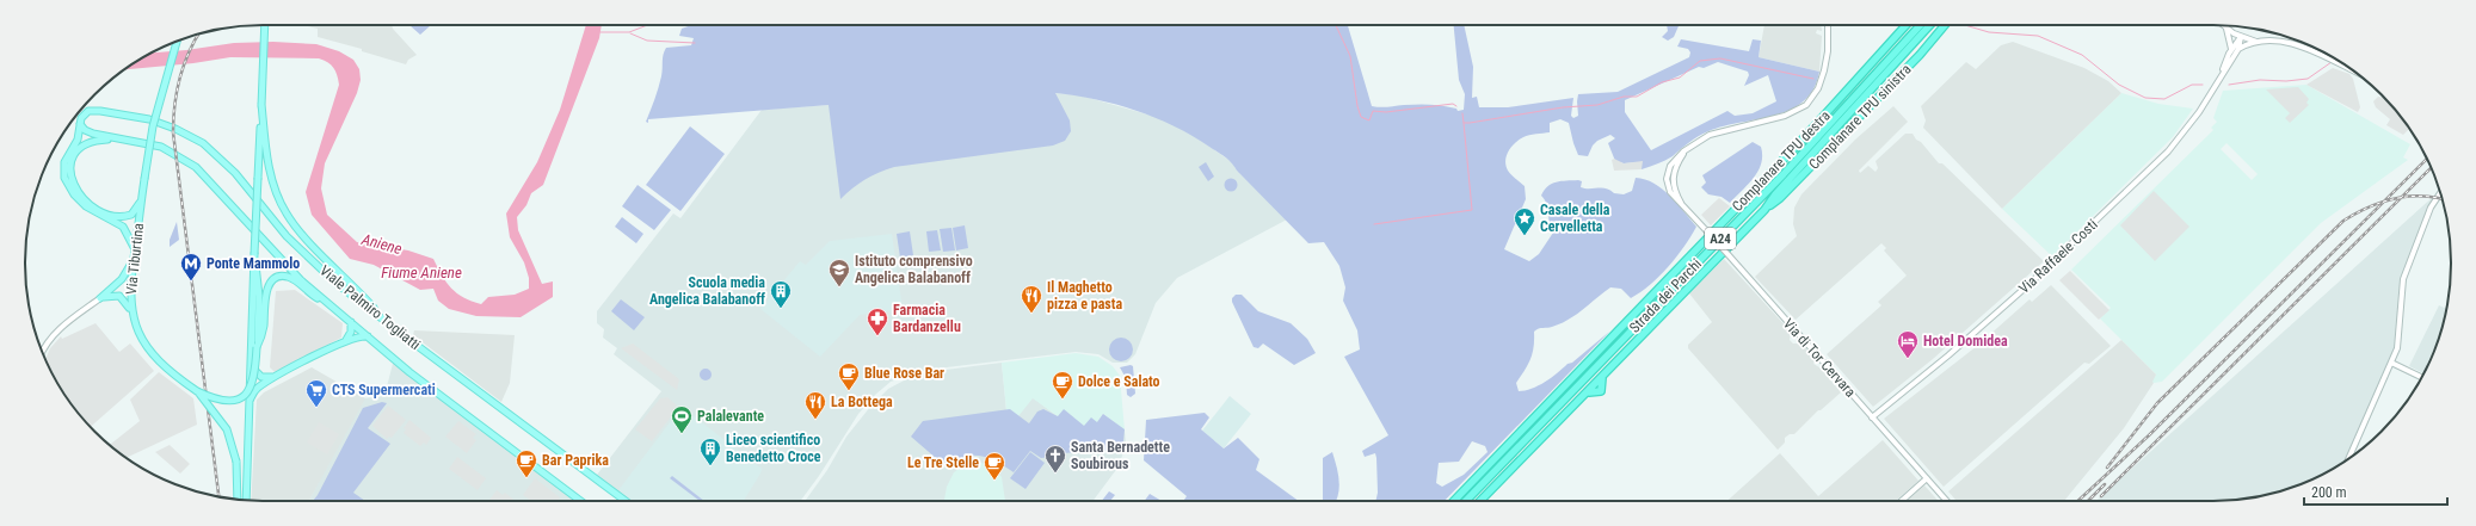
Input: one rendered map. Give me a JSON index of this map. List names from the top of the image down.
{
  "streets": {
    "highway": [
      "Complanare TPU sinistra",
      "Complanare TPU destra",
      "A24",
      "Strada dei Parchi"
    ],
    "main road": ["Via Tiburtina", "Viale Palmiro Togliatti"],
    "street": ["Via Raffaele Costi", "Via di Tor Cervara"]
  },
  "crossings": [
    ["Complanare TPU sinistra", "Strada dei Parchi"],
    ["Via Raffaele Costi", "Via di Tor Cervara"]
  ],
  "water": ["Aniene", "Fiume Aniene"],
  "places": {
    "place": ["Casale della Cervelletta"],
    "metro station": ["Ponte Mammolo"],
    "school or university": ["Istituto comprensivo Angelica Balabanoff"],
    "building": ["Scuola media Angelica Balabanoff", "Liceo scientifico Benedetto Croce"],
    "restaurant": ["Il Maghetto pizza e pasta", "La Bottega"],
    "pharmacy": ["Farmacia Bardanzellu"],
    "hotel": ["Hotel Domidea"],
    "cafe": [
      "Blue Rose Bar",
      "Dolce e Salato",
      "Bar Paprika",
      "Le Tre Stelle"
    ],
    "supermarket": ["CTS Supermercati"],
    "sports": ["Palalevante"],
    "church": ["Santa Bernadette Soubirous"]
  },
  "scale_bar": "200 m"
}
